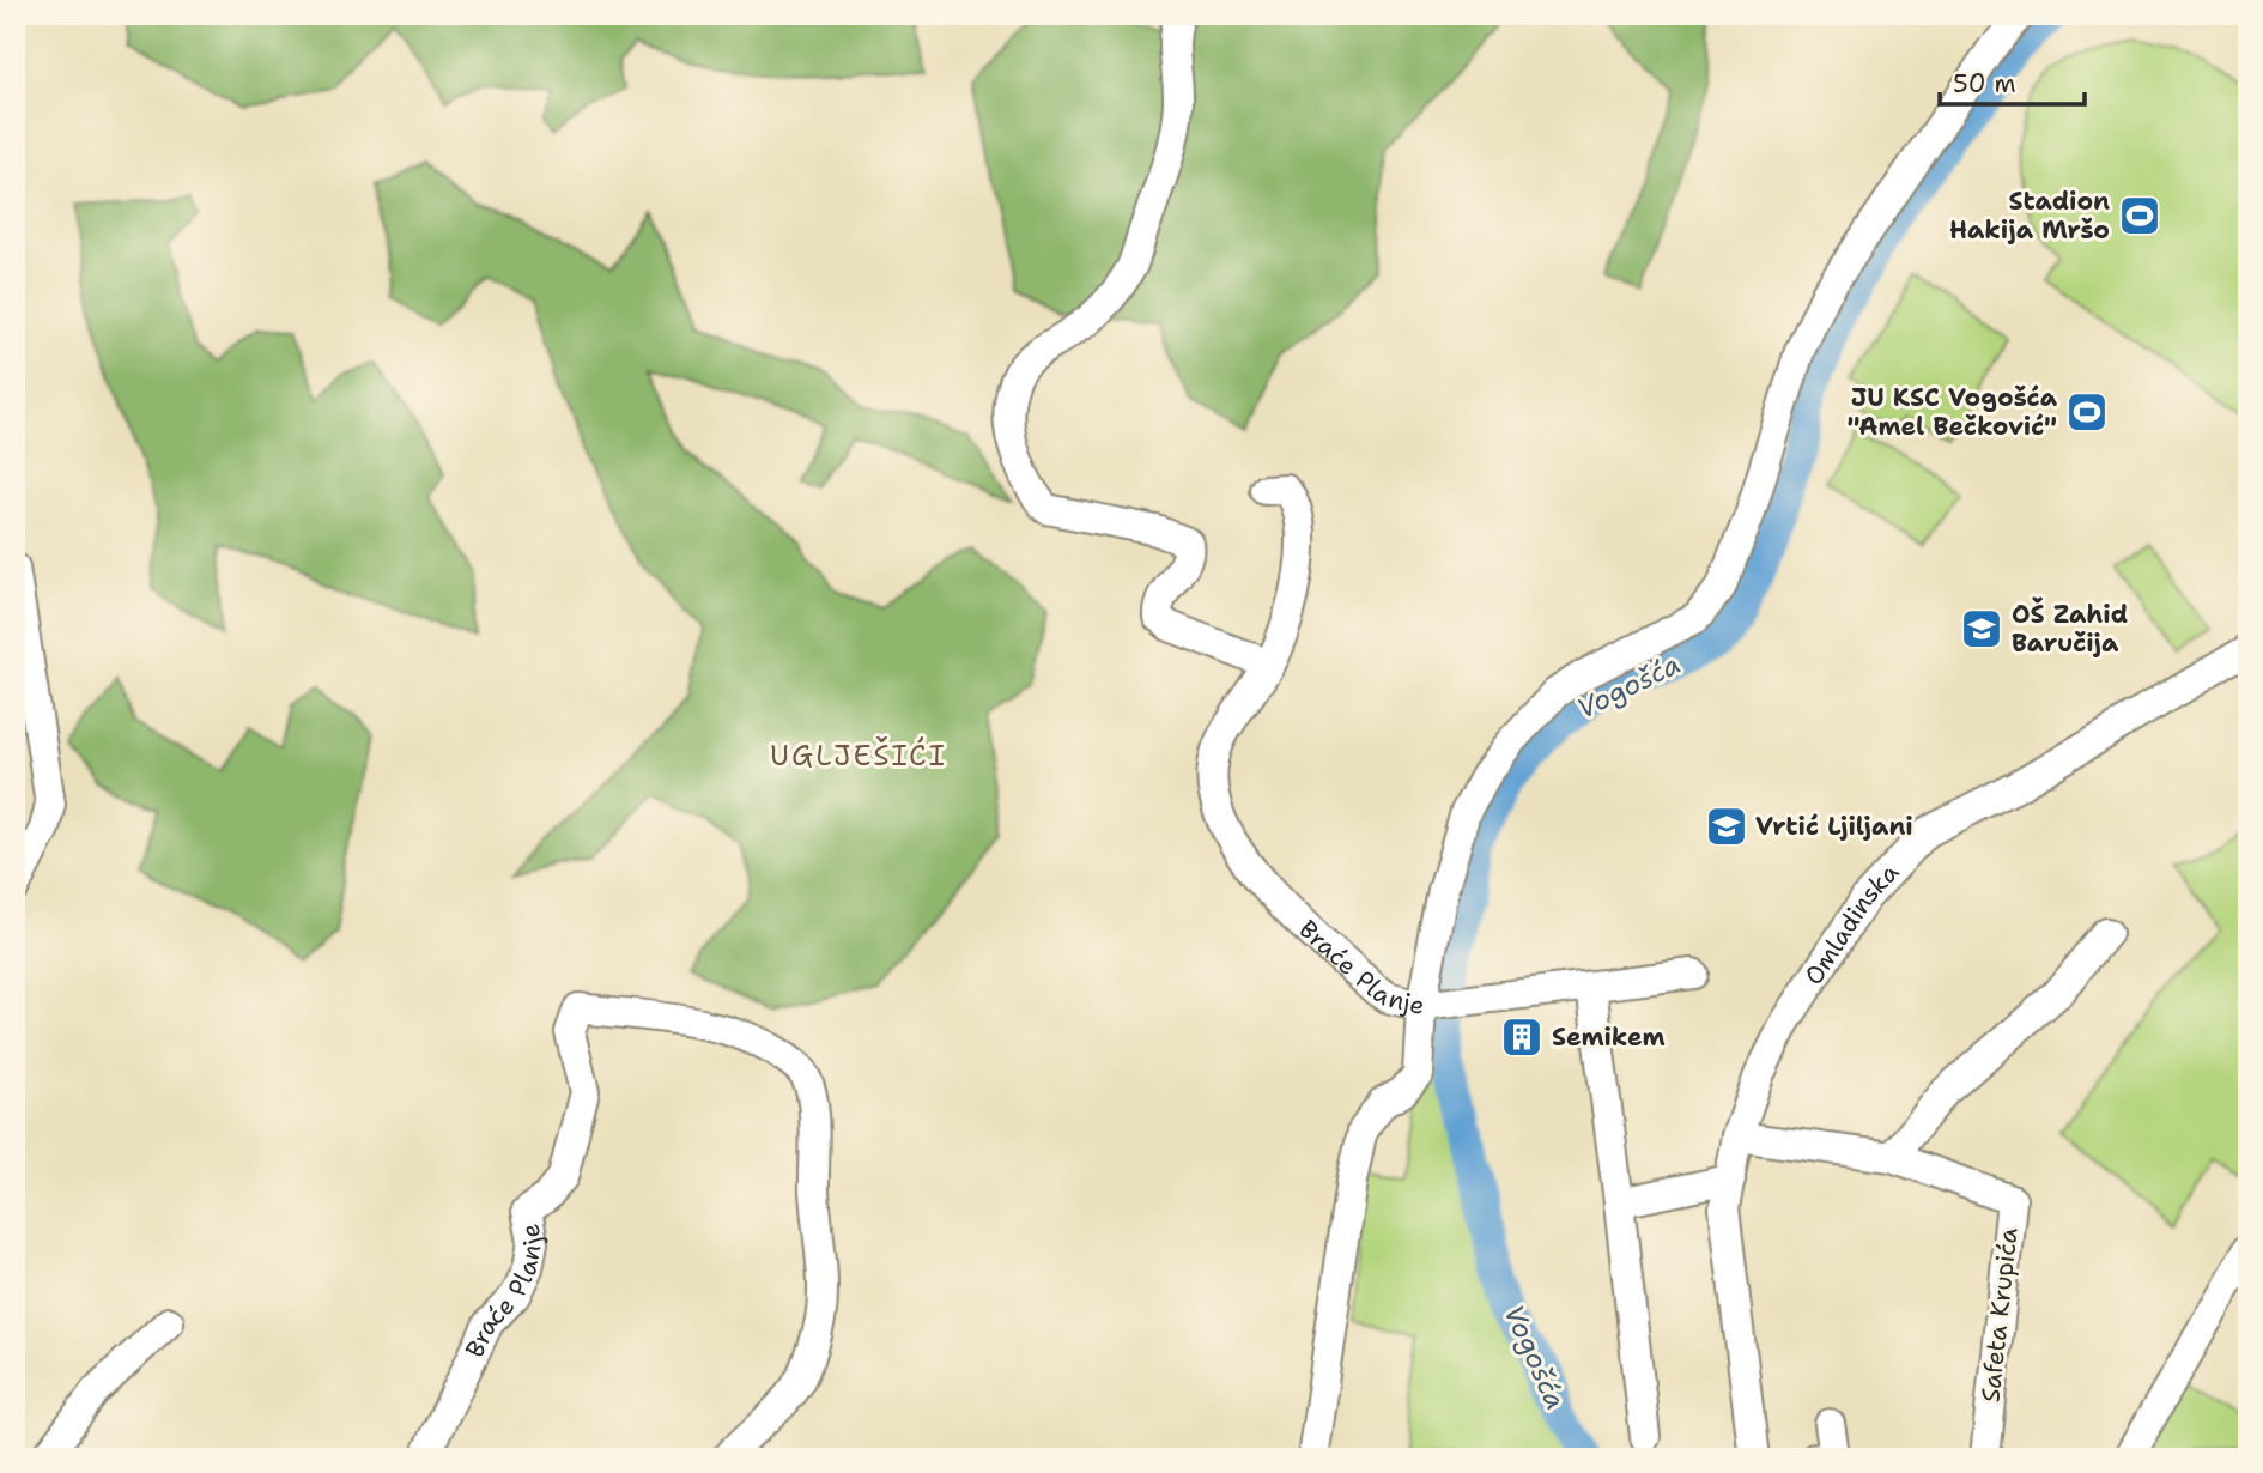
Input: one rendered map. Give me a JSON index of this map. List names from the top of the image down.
{
  "streets": {
    "street": ["Omladinska", "Braće Planje", "Safeta Krupića"]
  },
  "crossings": [
    ["Omladinska", "Safeta Krupića"]
  ],
  "districts": ["UGLJEŠIĆI"],
  "water": ["Vogošća"],
  "places": {
    "sports": ["Stadion Hakija Mršo", "JU KSC Vogošća \"Amel Bečković\""],
    "school or university": ["OŠ Zahid Baručija", "Vrtić Ljiljani"],
    "building": ["Semikem"]
  },
  "scale_bar": "50 m"
}
